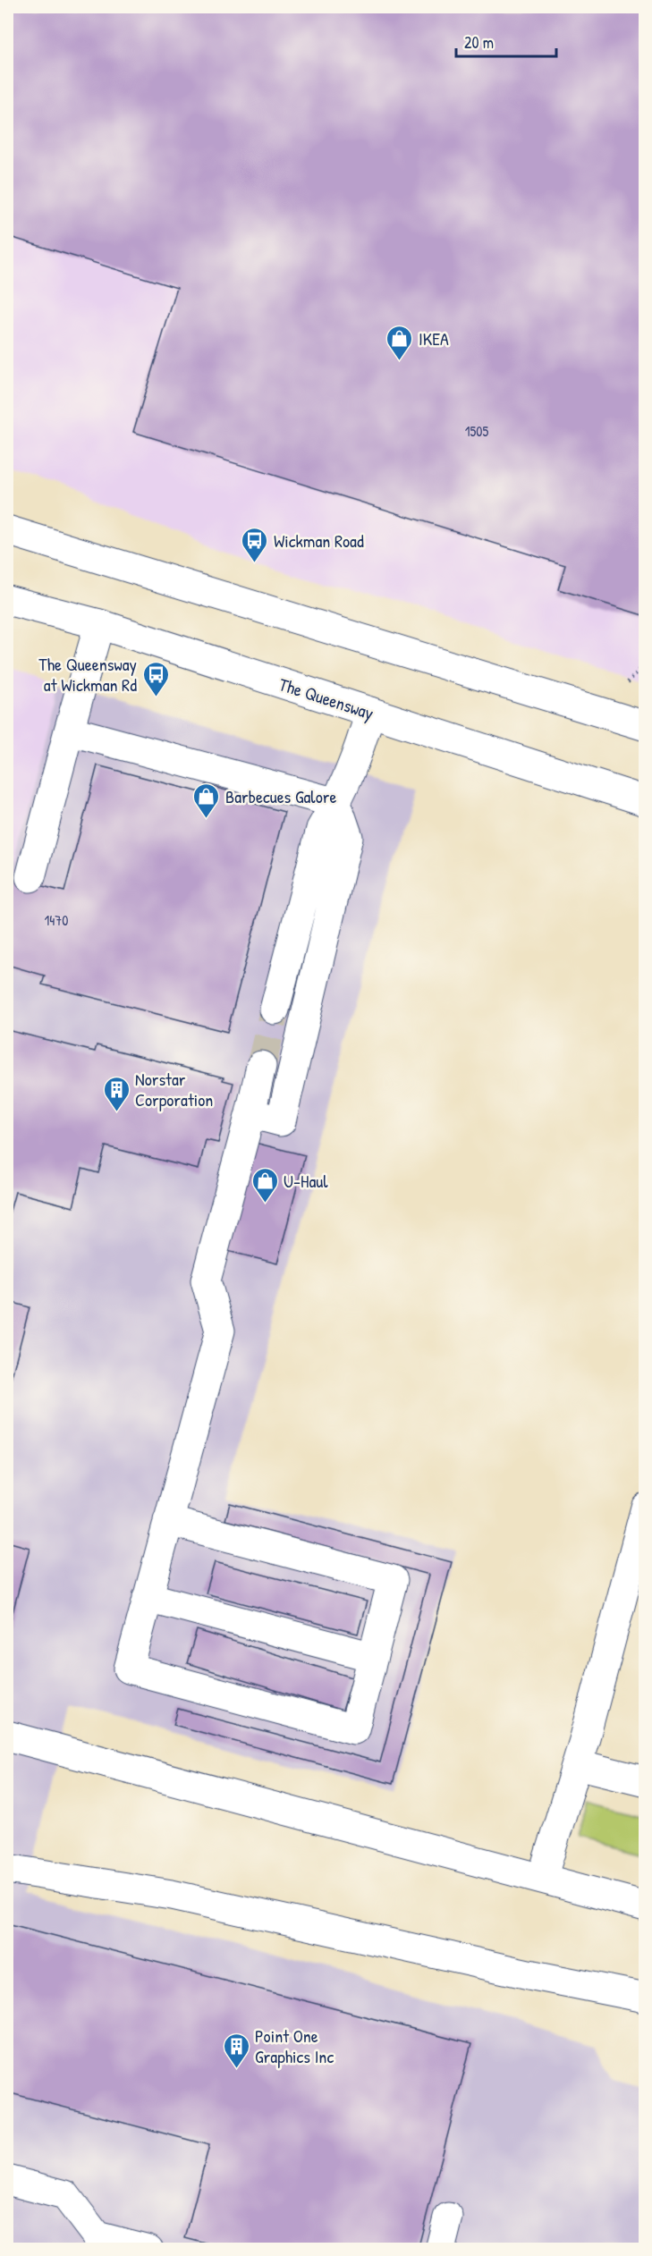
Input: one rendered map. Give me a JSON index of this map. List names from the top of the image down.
{
  "streets": {
    "main road": ["The Queensway"]
  },
  "places": {
    "shop": ["IKEA", "Barbecues Galore", "U-Haul"],
    "bus stop": ["Wickman Road", "The Queensway at Wickman Rd"],
    "building": ["Norstar Corporation", "Point One Graphics Inc"]
  },
  "house_numbers": ["1505", "1470"],
  "scale_bar": "20 m"
}
